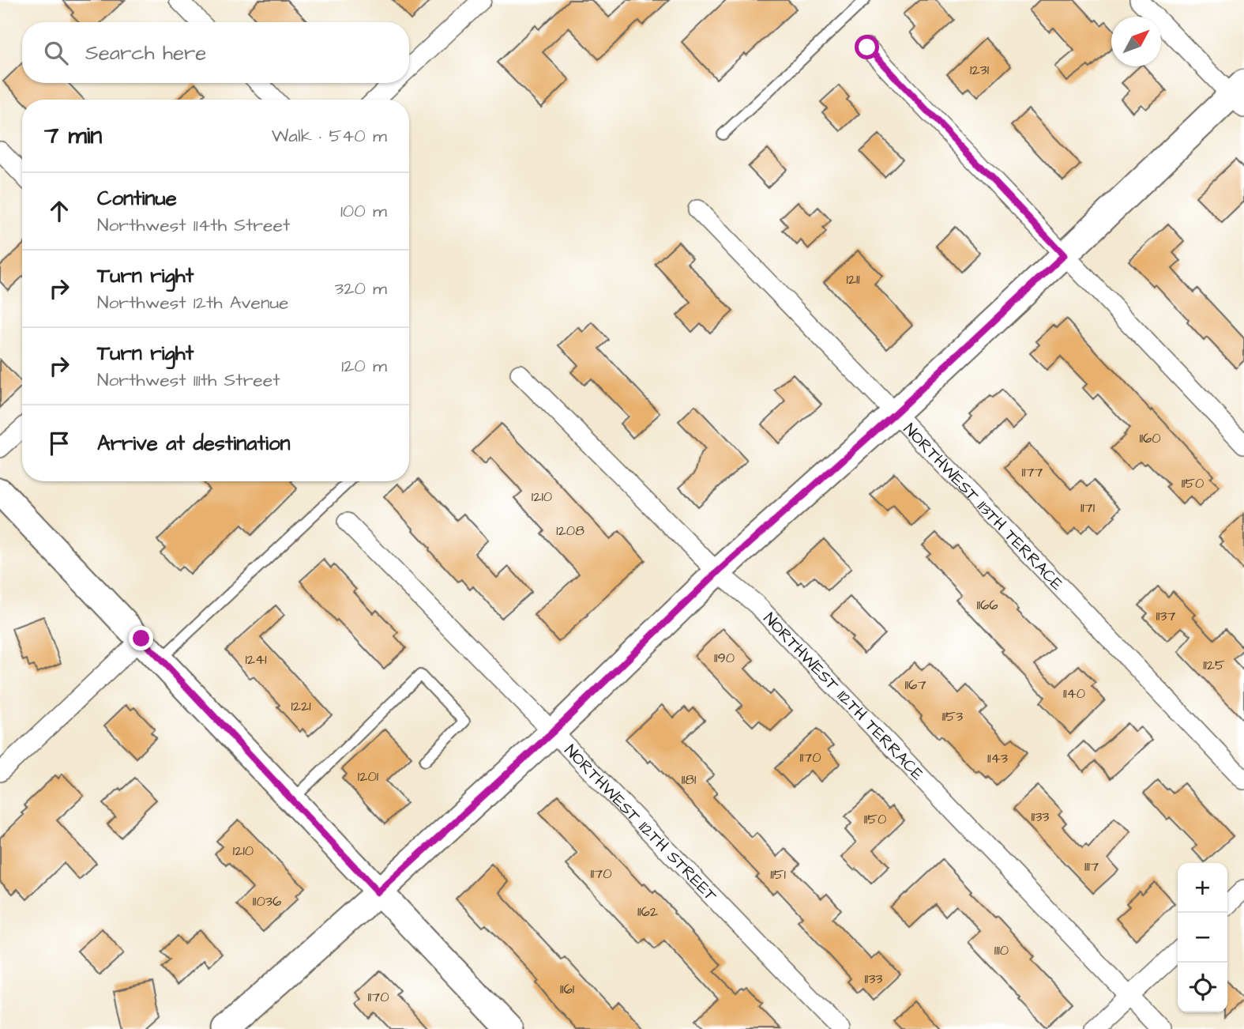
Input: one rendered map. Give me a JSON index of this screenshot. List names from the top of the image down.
{
  "streets": {
    "street": ["NORTHWEST 113TH TERRACE", "NORTHWEST 112TH TERRACE", "NORTHWEST 112TH STREET"]
  },
  "house_numbers": [
    "1231",
    "1211",
    "1160",
    "1177",
    "1150",
    "1210",
    "1171",
    "1208",
    "1166",
    "1137",
    "1190",
    "1241",
    "1125",
    "1167",
    "1140",
    "1221",
    "1153",
    "1170",
    "1143",
    "1201",
    "1181",
    "1133",
    "1150",
    "1210",
    "1117",
    "1170",
    "1151",
    "11036",
    "1162",
    "1110",
    "1133",
    "1161",
    "1170"
  ],
  "north": "top right",
  "page": {
    "search": "Search here",
    "heading": ["7 min", "Walk · 540 m"],
    "list": [
      ["Continue", "Northwest 114th Street", "100 m"],
      ["Turn right", "Northwest 12th Avenue", "320 m"],
      ["Turn right", "Northwest 111th Street", "120 m"],
      "Arrive at destination"
    ],
    "map_buttons": ["+", "−"]
  }
}
